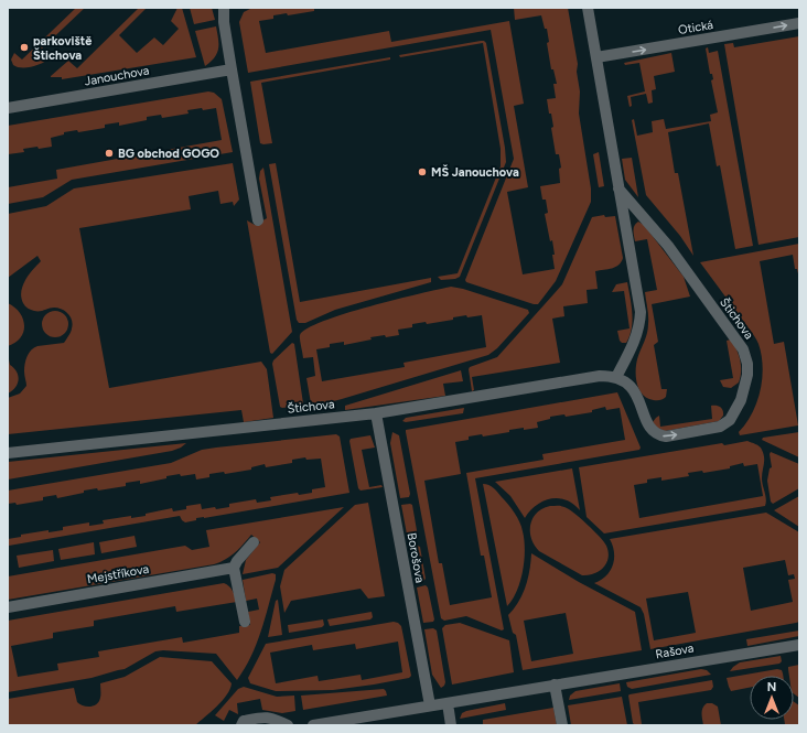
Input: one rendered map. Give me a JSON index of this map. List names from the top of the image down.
{
  "streets": {
    "street": [
      "Otická",
      "Janouchova",
      "Štichova",
      "Borošova",
      "Mejstříkova",
      "Rašova"
    ]
  },
  "crossings": [
    ["Štichova", "Borošova"],
    ["Borošova", "Rašova"]
  ],
  "one_way": ["Otická"],
  "places": ["parkoviště Štichova", "BG obchod GOGO", "MŠ Janouchova"],
  "north": "top"
}
